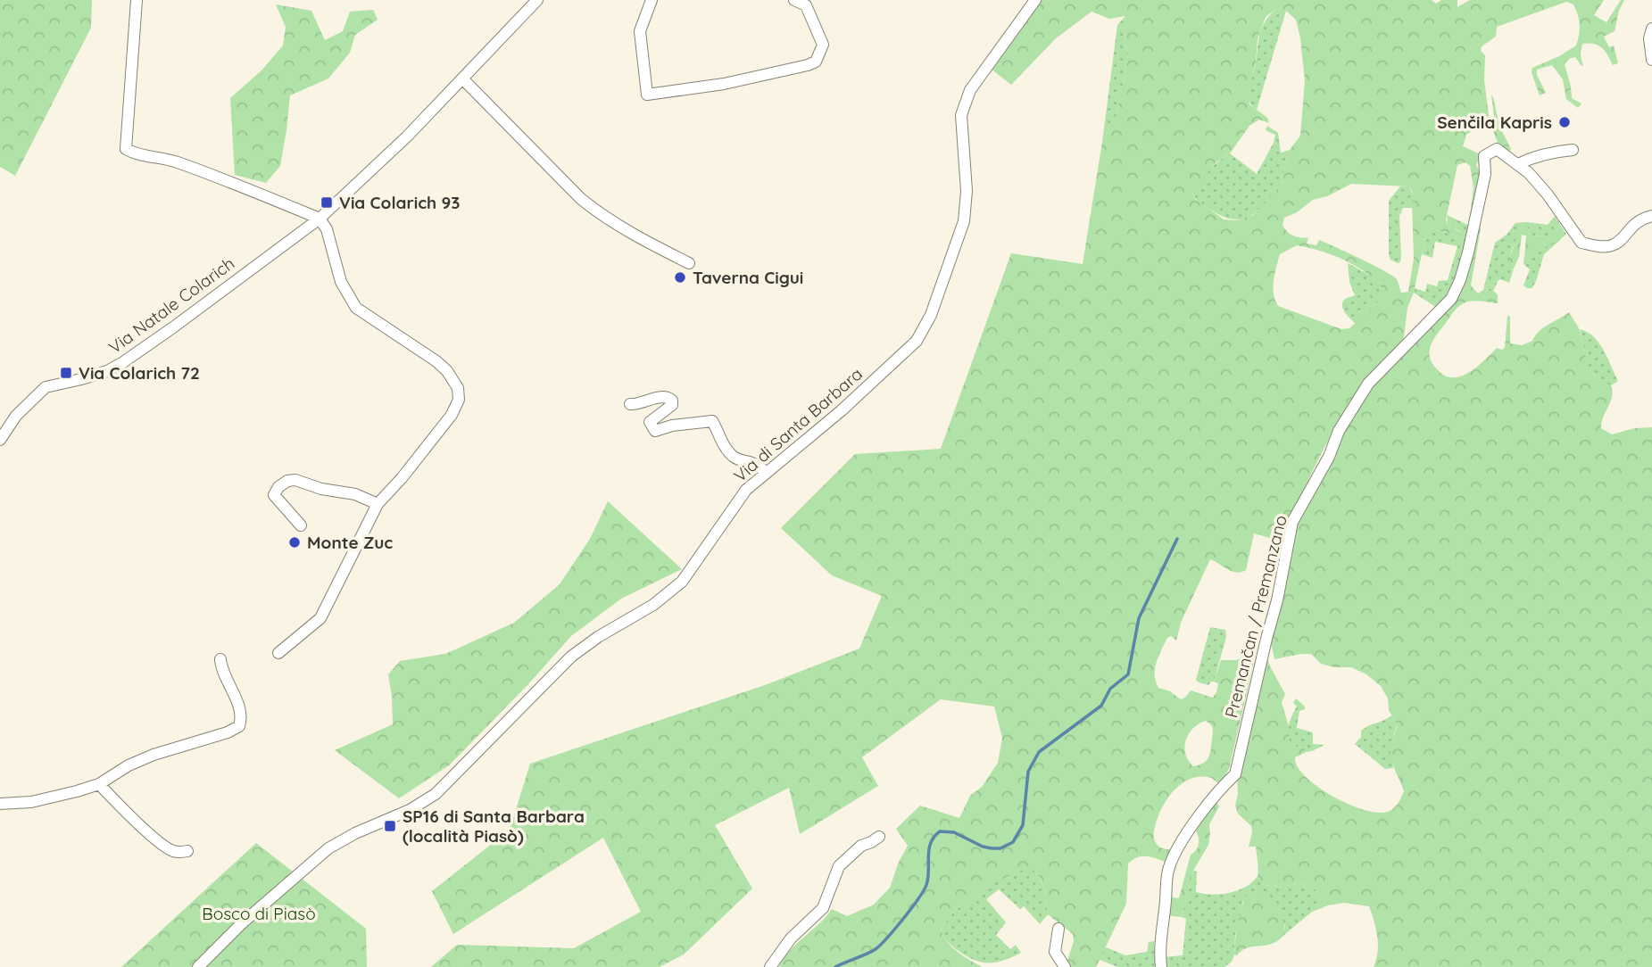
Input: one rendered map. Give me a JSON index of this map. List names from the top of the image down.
{
  "streets": {
    "street": ["Via Natale Colarich", "Via di Santa Barbara", "Premančan / Premanzano"]
  },
  "parks": ["Bosco di Piasò"],
  "places": {
    "other": ["Senčila Kapris", "Taverna Cigui", "Monte Zuc"],
    "transit": ["Via Colarich 93", "Via Colarich 72", "SP16 di Santa Barbara (località Piasò)"]
  }
}
